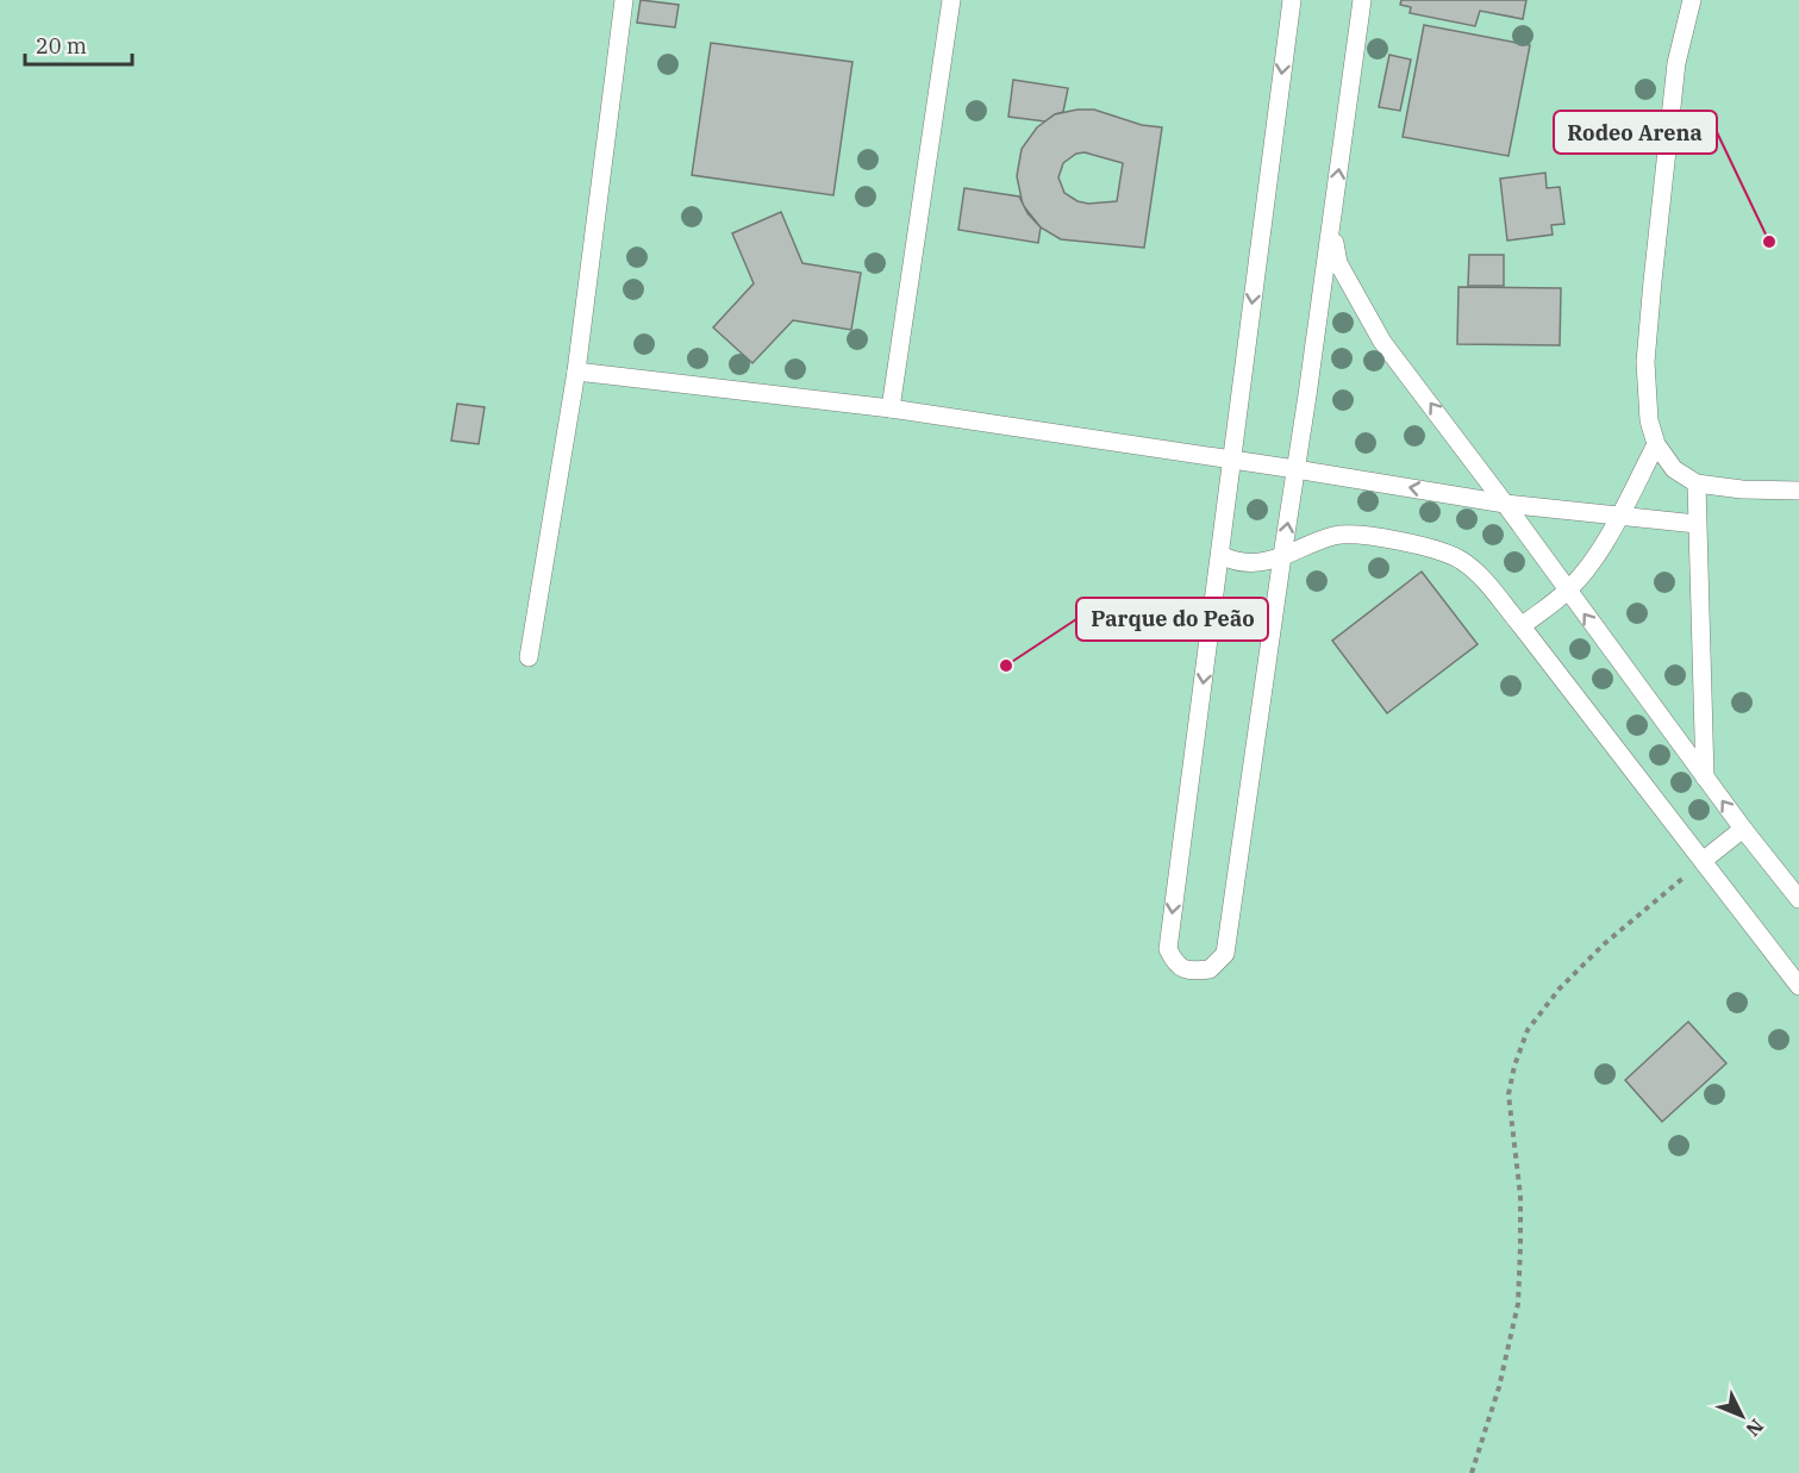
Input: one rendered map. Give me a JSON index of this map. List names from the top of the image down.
{
  "places": ["Rodeo Arena", "Parque do Peão"],
  "scale_bar": "20 m",
  "north": "bottom right"
}
